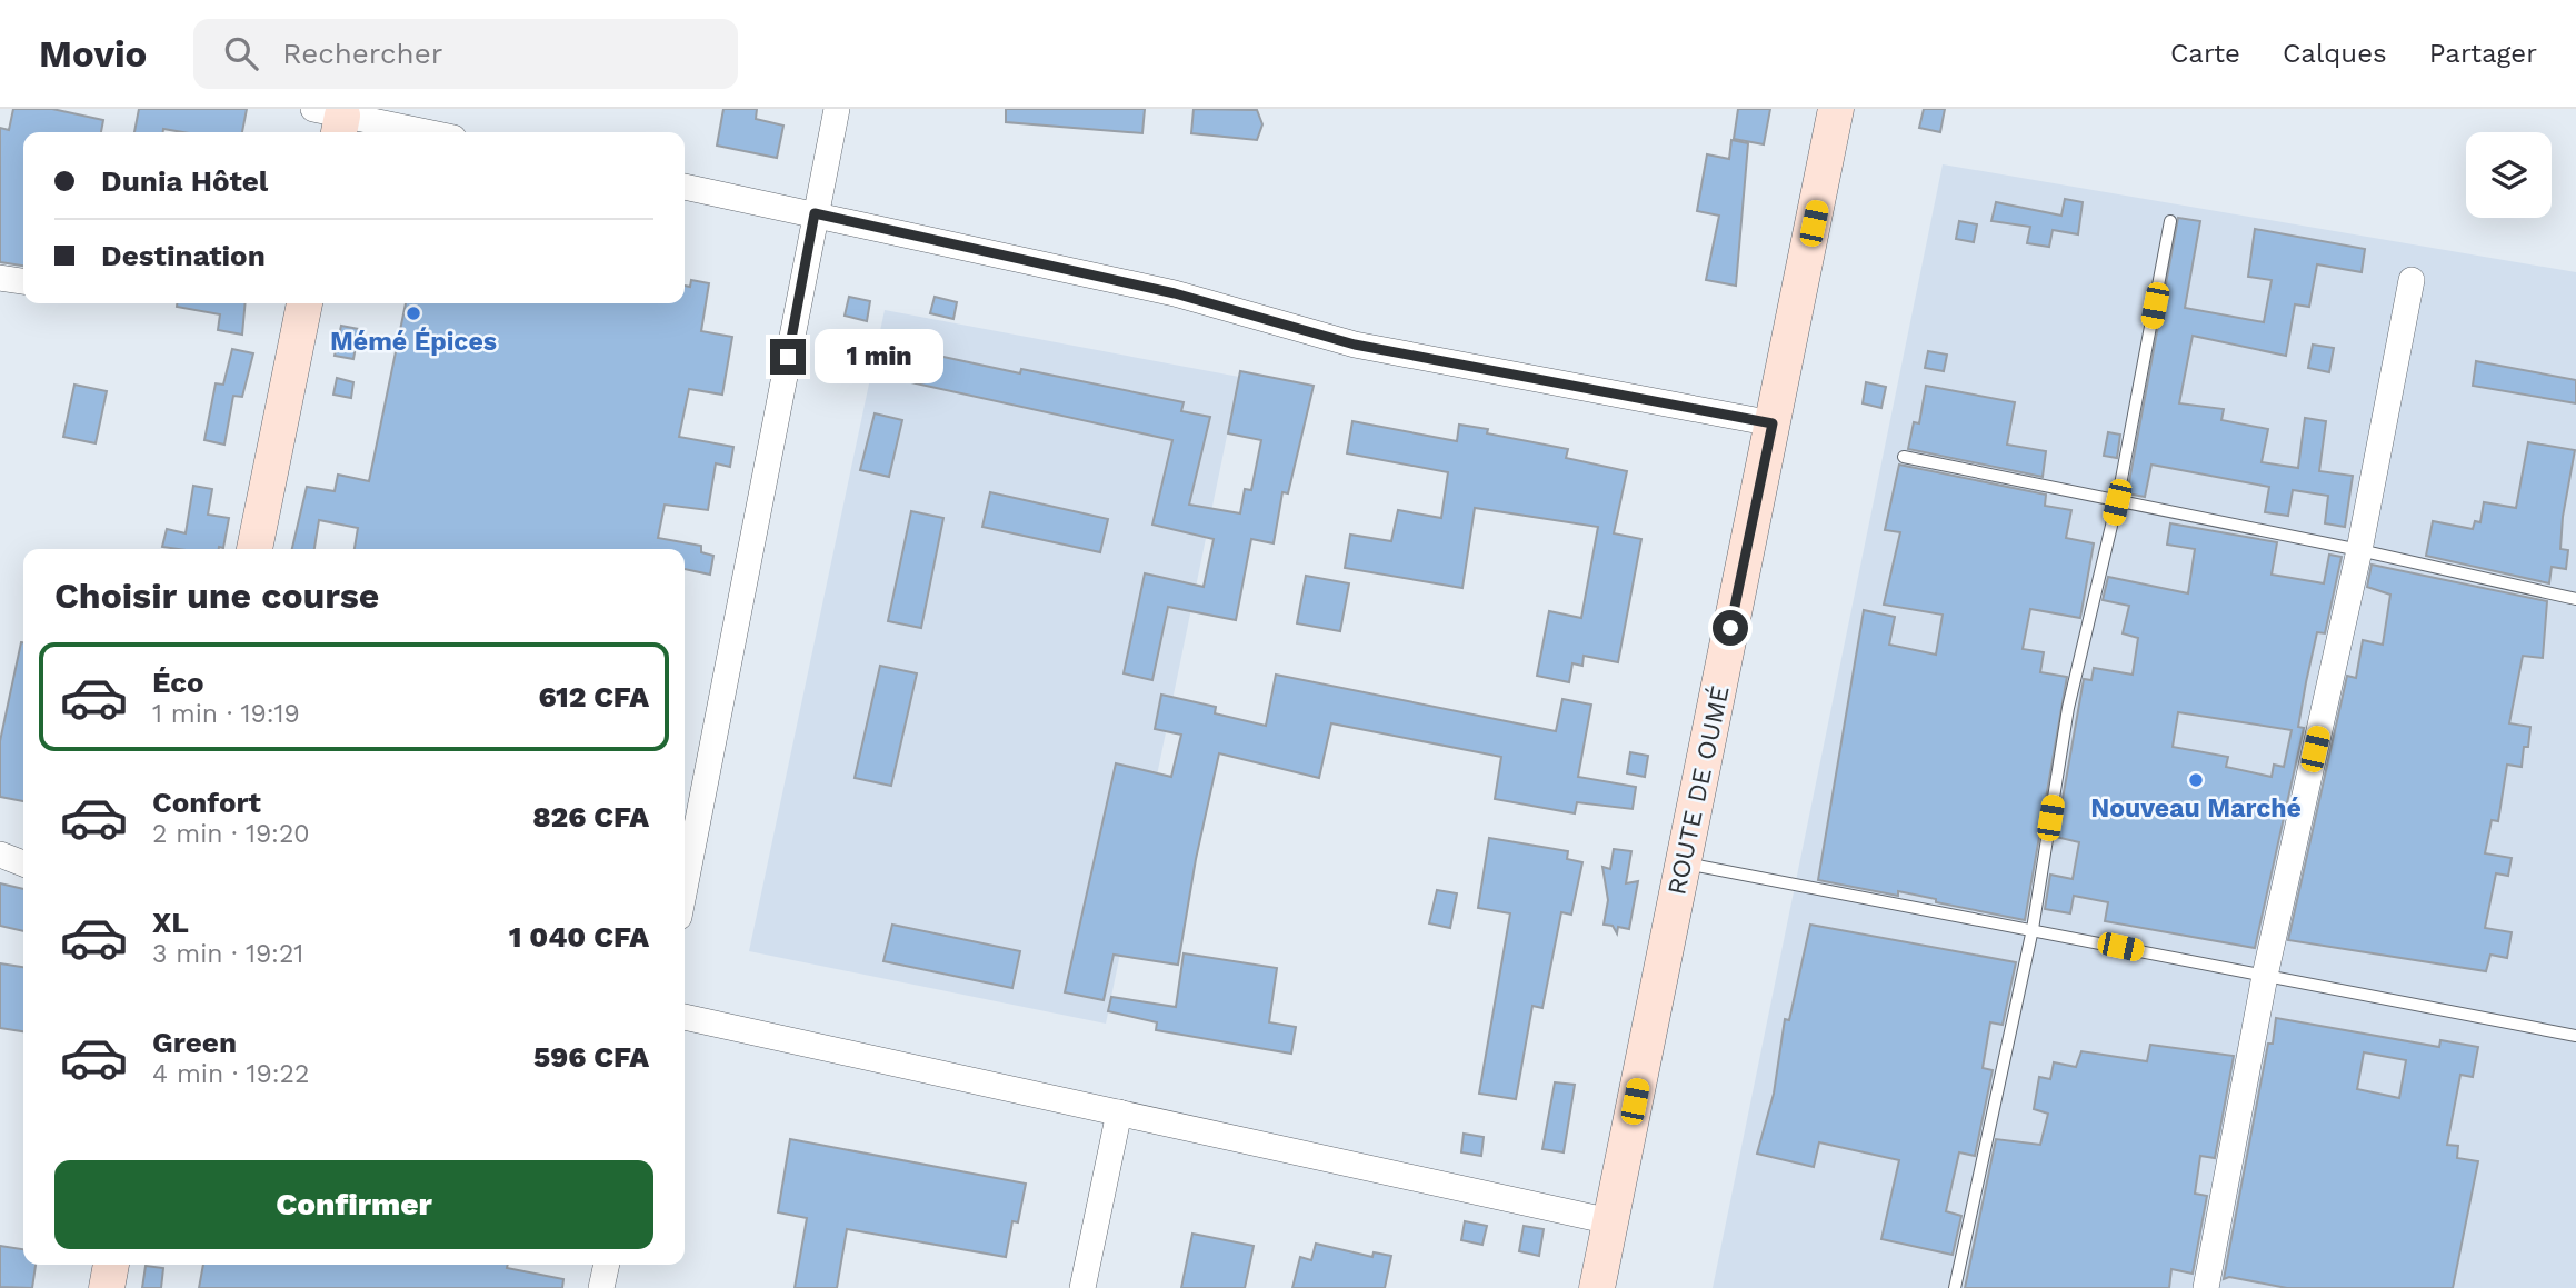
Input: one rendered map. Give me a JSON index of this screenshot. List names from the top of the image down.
{
  "streets": {
    "street": ["ROUTE DE OUMÉ"]
  },
  "places": ["Mémé Épices", "Nouveau Marché"],
  "page": {
    "header": "Movio",
    "search": "Rechercher",
    "nav": ["Carte", "Calques", "Partager"],
    "banner": ["Dunia Hôtel", "Destination"],
    "bubble": "1 min",
    "heading": "Choisir une course",
    "list": [
      {
        "name": "Éco",
        "note": "1 min · 19:19",
        "value": "612 CFA"
      },
      {
        "name": "Confort",
        "note": "2 min · 19:20",
        "value": "826 CFA"
      },
      {
        "name": "XL",
        "note": "3 min · 19:21",
        "value": "1 040 CFA"
      },
      {
        "name": "Green",
        "note": "4 min · 19:22",
        "value": "596 CFA"
      }
    ],
    "buttons": "Confirmer"
  }
}
